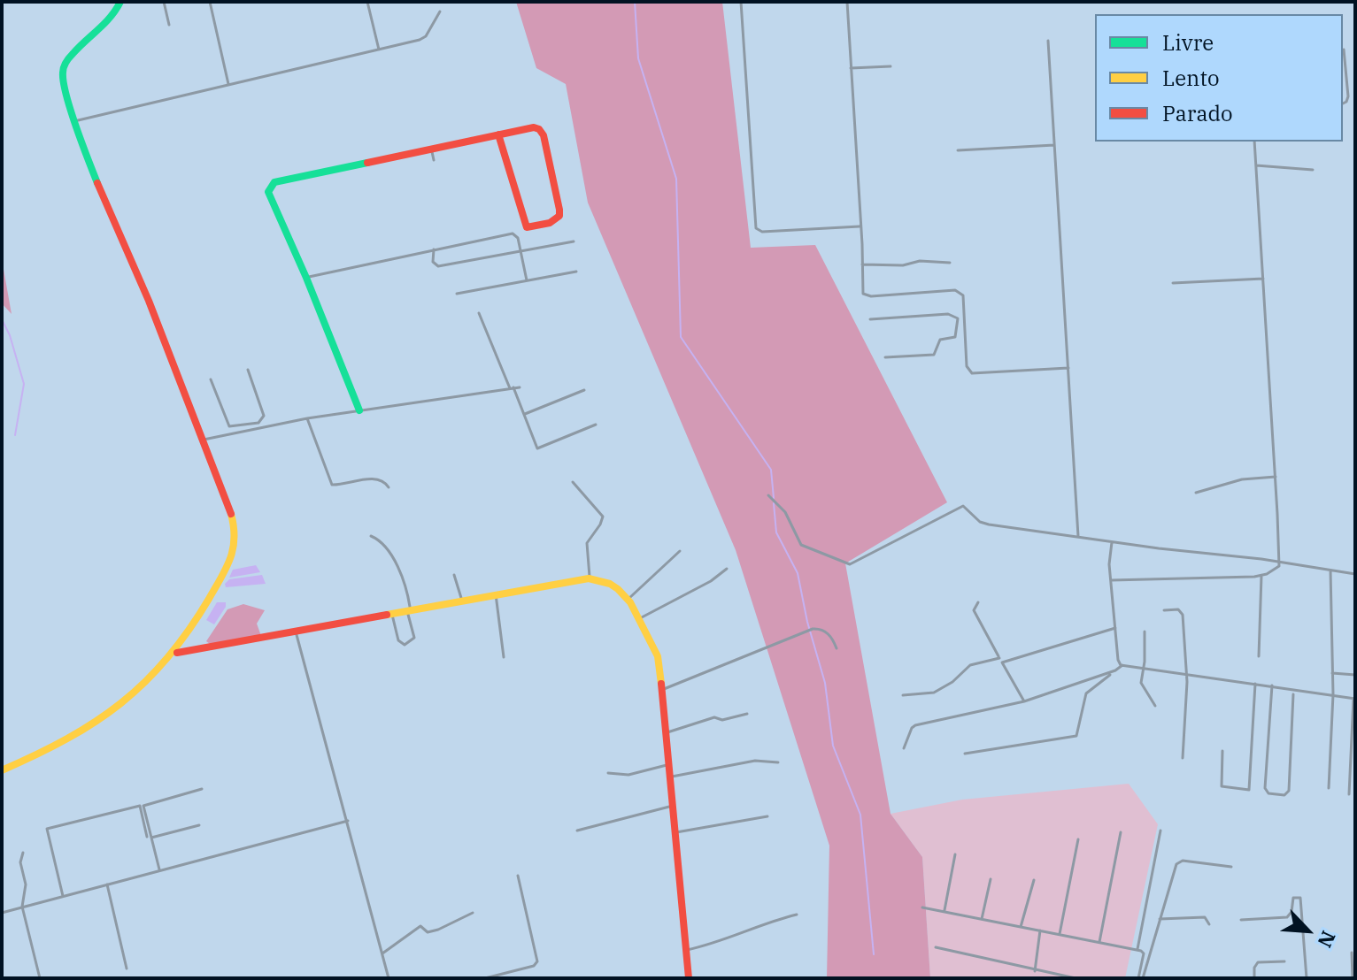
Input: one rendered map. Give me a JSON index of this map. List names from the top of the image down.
{
  "legend": ["Livre", "Lento", "Parado"],
  "north": "bottom right"
}
